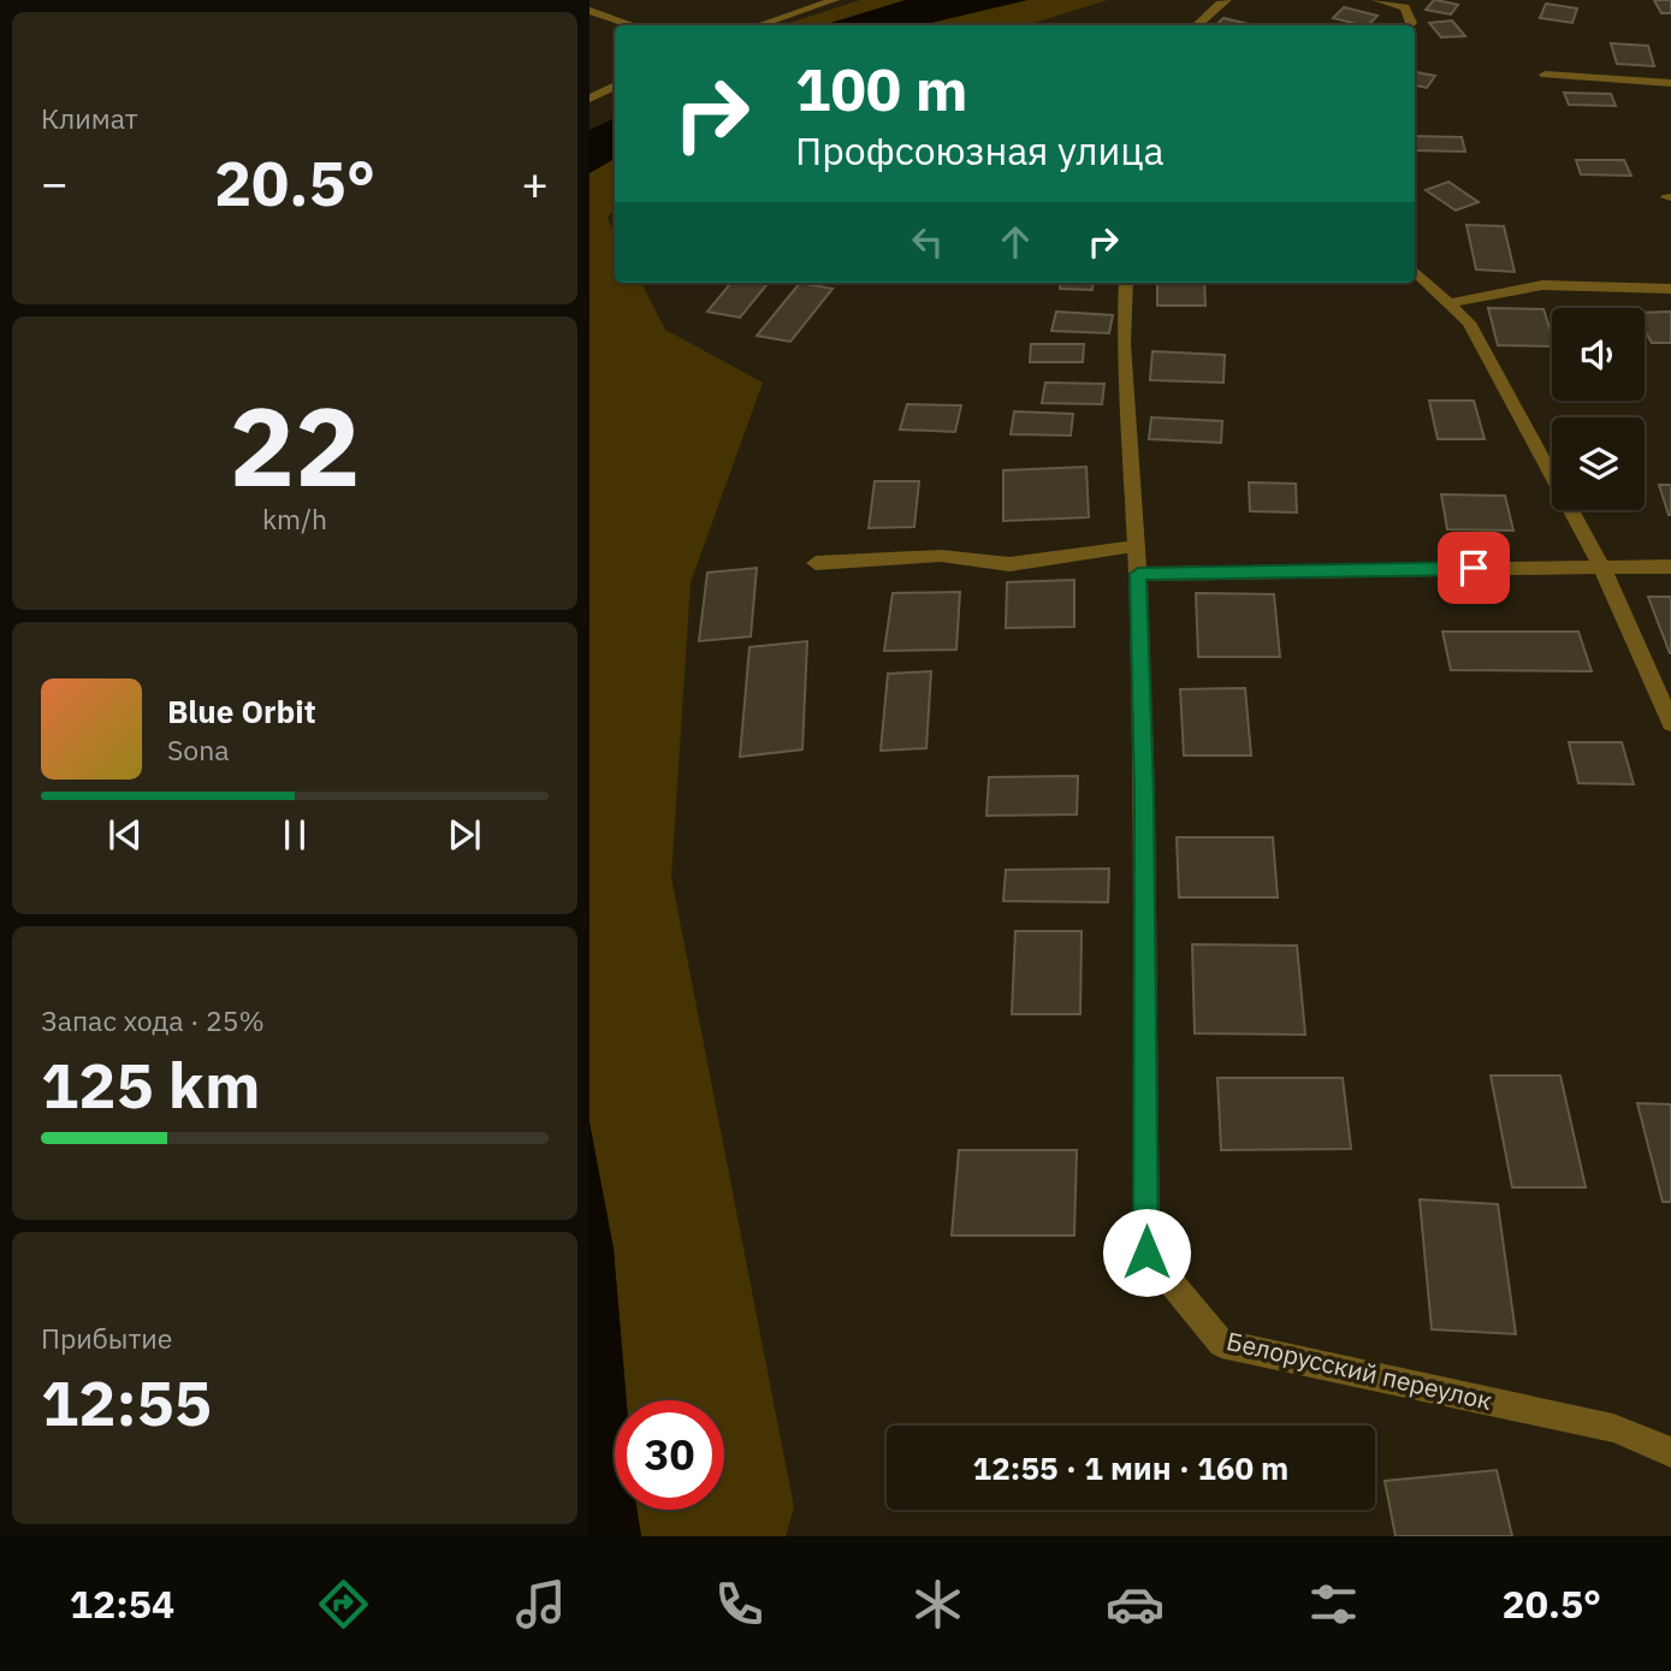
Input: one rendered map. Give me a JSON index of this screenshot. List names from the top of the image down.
{
  "streets": {
    "street": ["Белорусский переулок"]
  },
  "page": {
    "tile": [
      "Климат",
      ["22", "km/h"],
      ["Запас хода · 25%", "125 km"],
      ["Прибытие", "12:55"]
    ],
    "turn": ["100 m", "Профсоюзная улица"],
    "heat": ["−", "20.5°", "+"],
    "song": ["Blue Orbit", "Sona"],
    "limit": "30",
    "trip": "12:55 · 1 мин · 160 m",
    "tabs": ["12:54", "20.5°"]
  }
}
